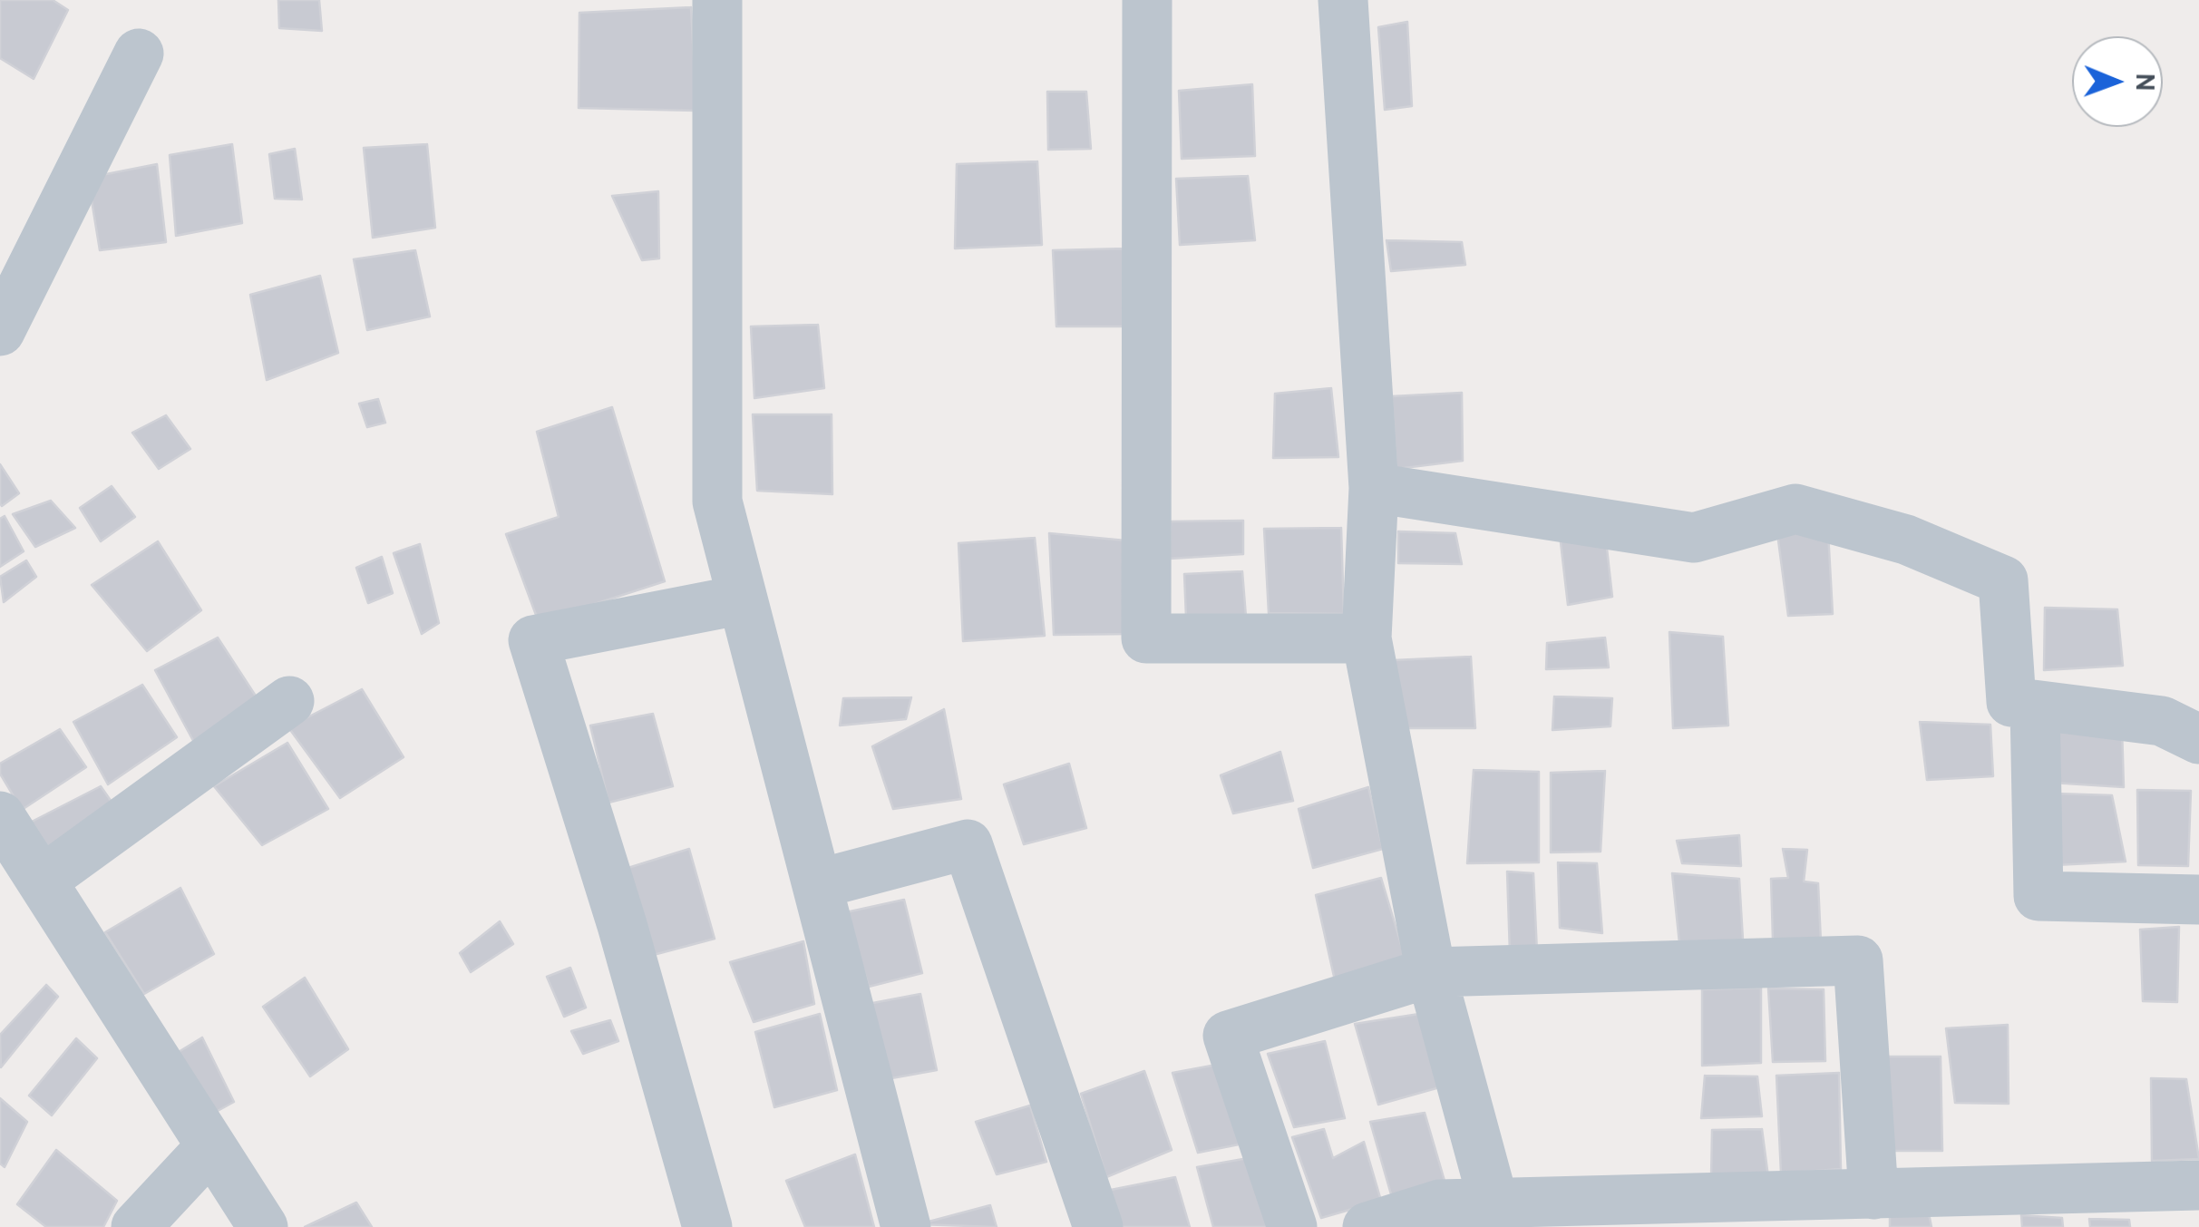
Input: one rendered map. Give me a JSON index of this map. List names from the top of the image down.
{
  "north": "right"
}
